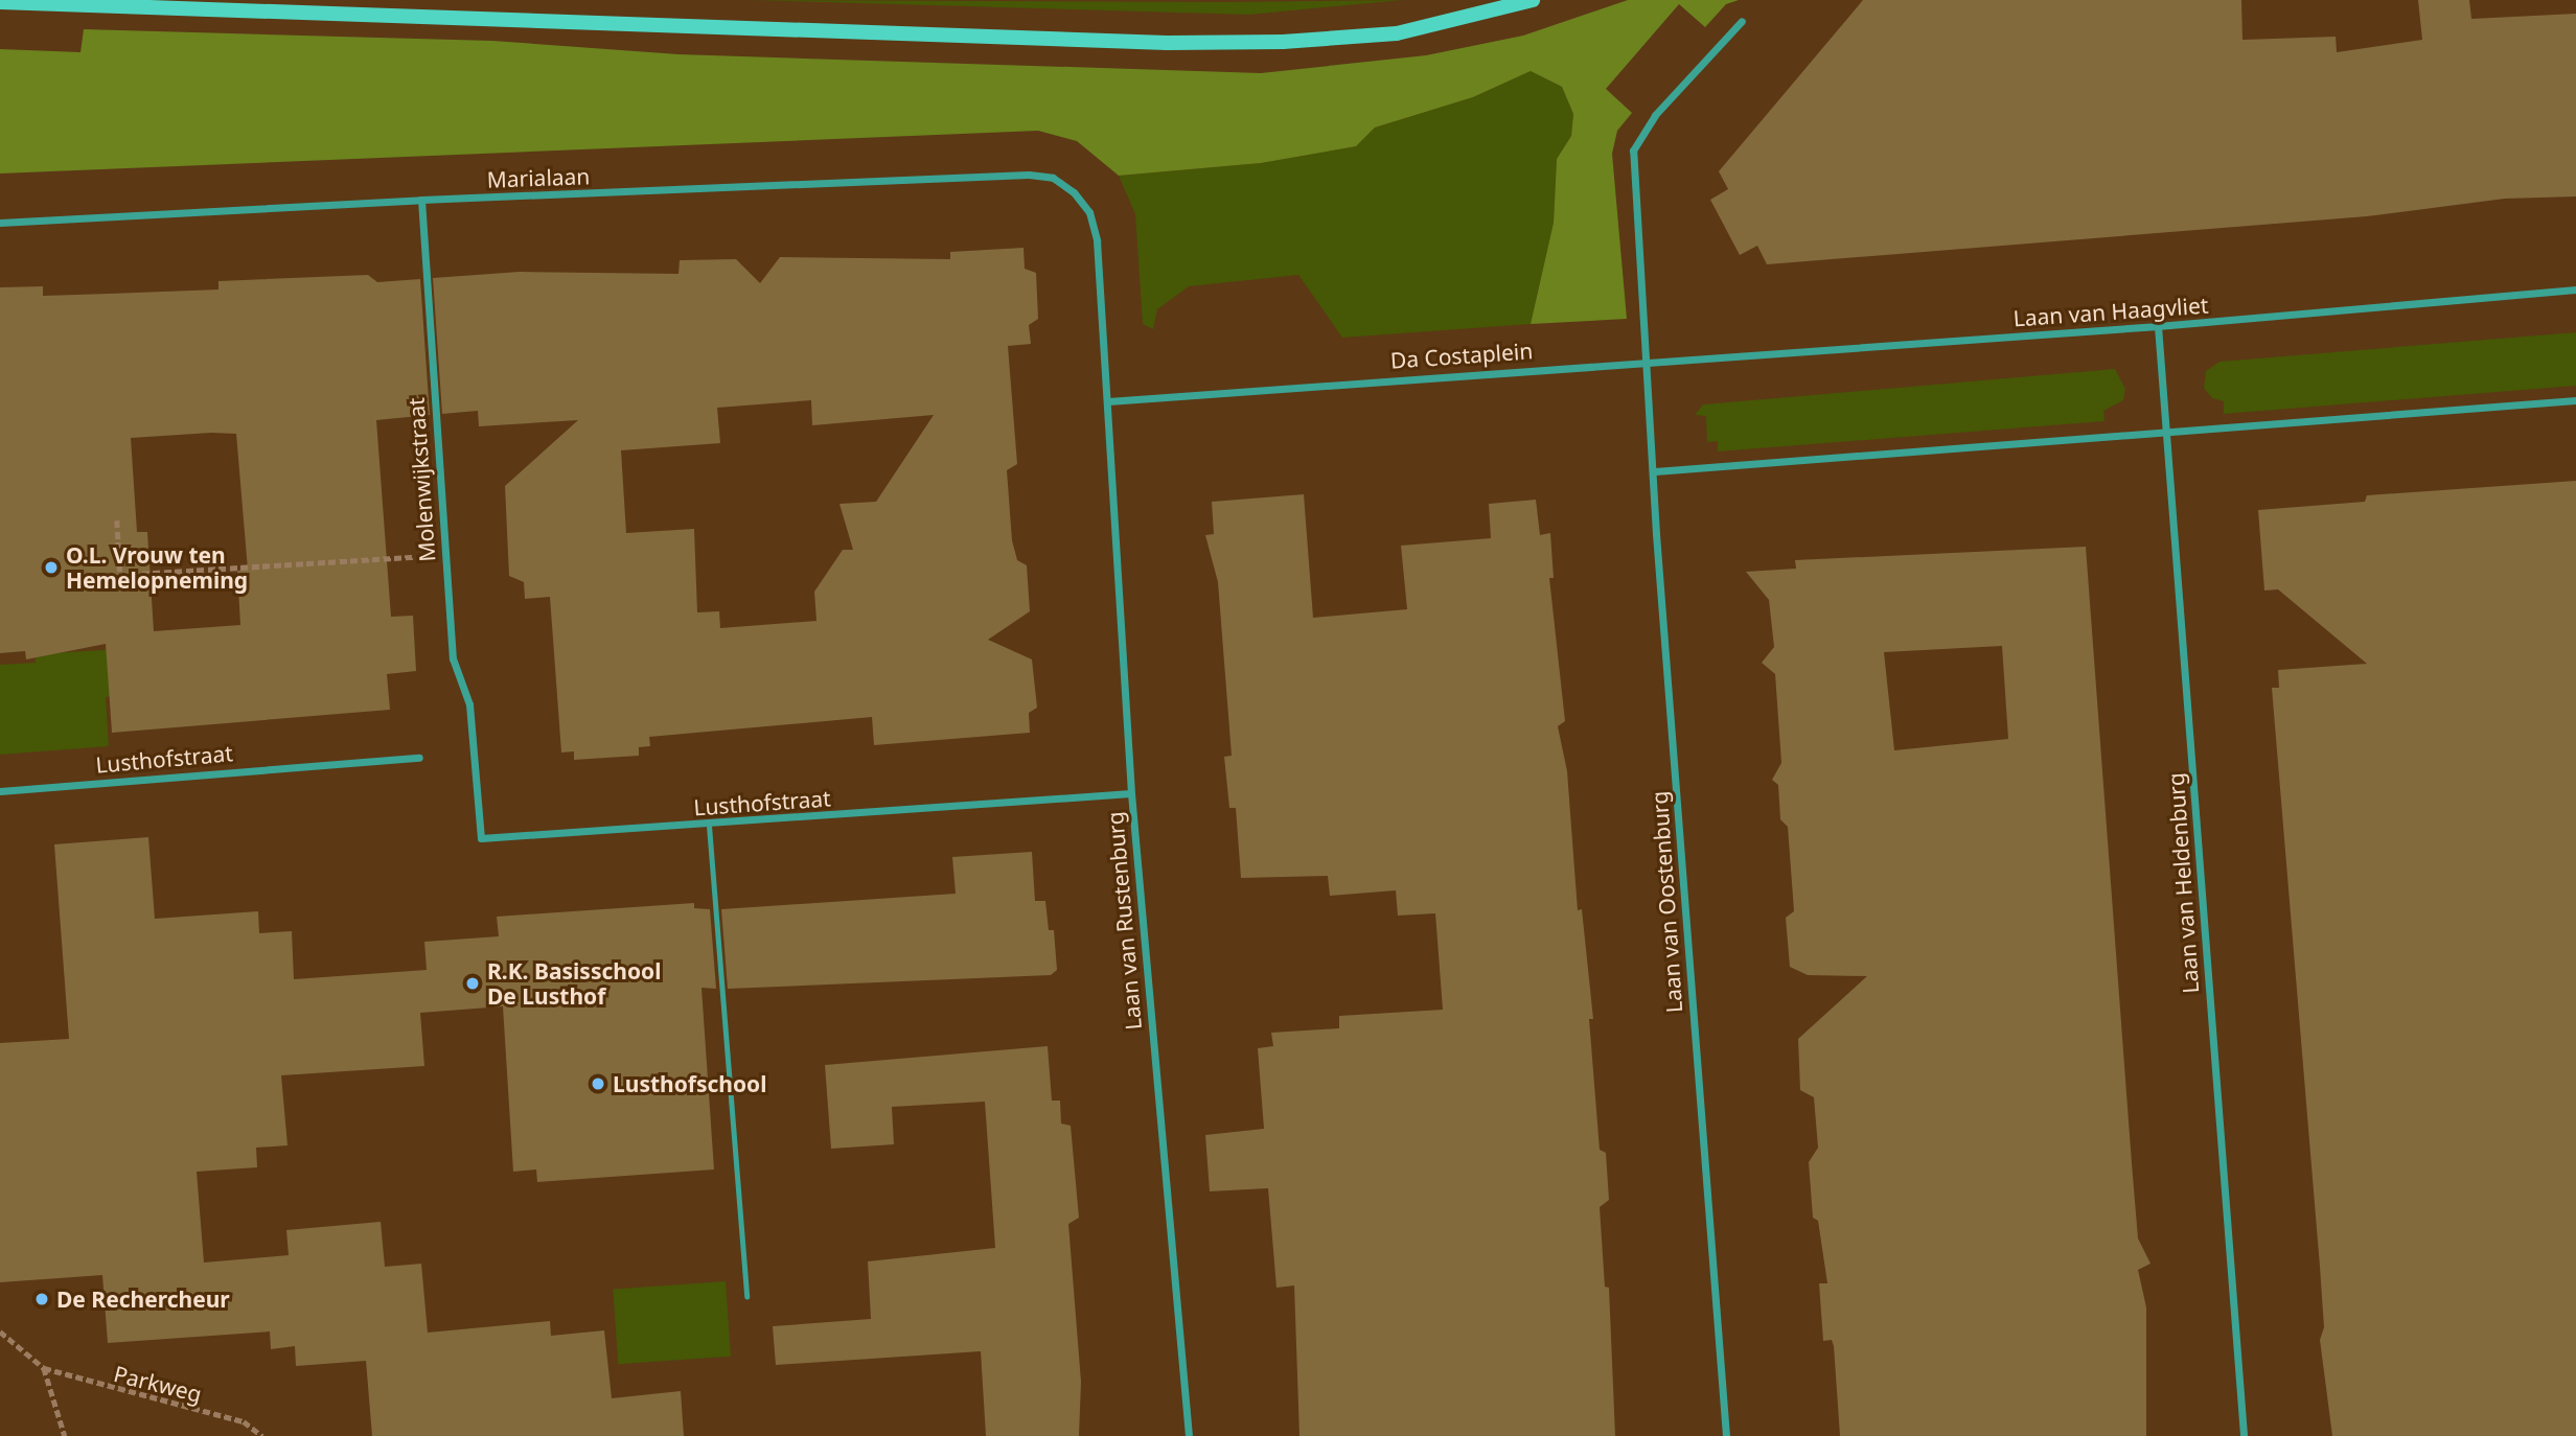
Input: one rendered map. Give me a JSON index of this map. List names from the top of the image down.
{
  "streets": {
    "street": [
      "Marialaan",
      "Laan van Haagvliet",
      "Da Costaplein",
      "Molenwijkstraat",
      "Lusthofstraat",
      "Laan van Heldenburg",
      "Laan van Oostenburg",
      "Laan van Rustenburg"
    ],
    "path": ["Parkweg"]
  },
  "crossings": [
    ["Marialaan", "Da Costaplein"],
    ["Marialaan", "Molenwijkstraat"],
    ["Marialaan", "Laan van Rustenburg"],
    ["Laan van Haagvliet", "Da Costaplein"],
    ["Laan van Haagvliet", "Laan van Heldenburg"],
    ["Laan van Haagvliet", "Laan van Oostenburg"],
    ["Da Costaplein", "Laan van Oostenburg"],
    ["Da Costaplein", "Laan van Rustenburg"],
    ["Molenwijkstraat", "Lusthofstraat"],
    ["Lusthofstraat", "Laan van Rustenburg"]
  ],
  "places": [
    "O.L. Vrouw ten Hemelopneming",
    "R.K. Basisschool De Lusthof",
    "Lusthofschool",
    "De Rechercheur"
  ]
}
